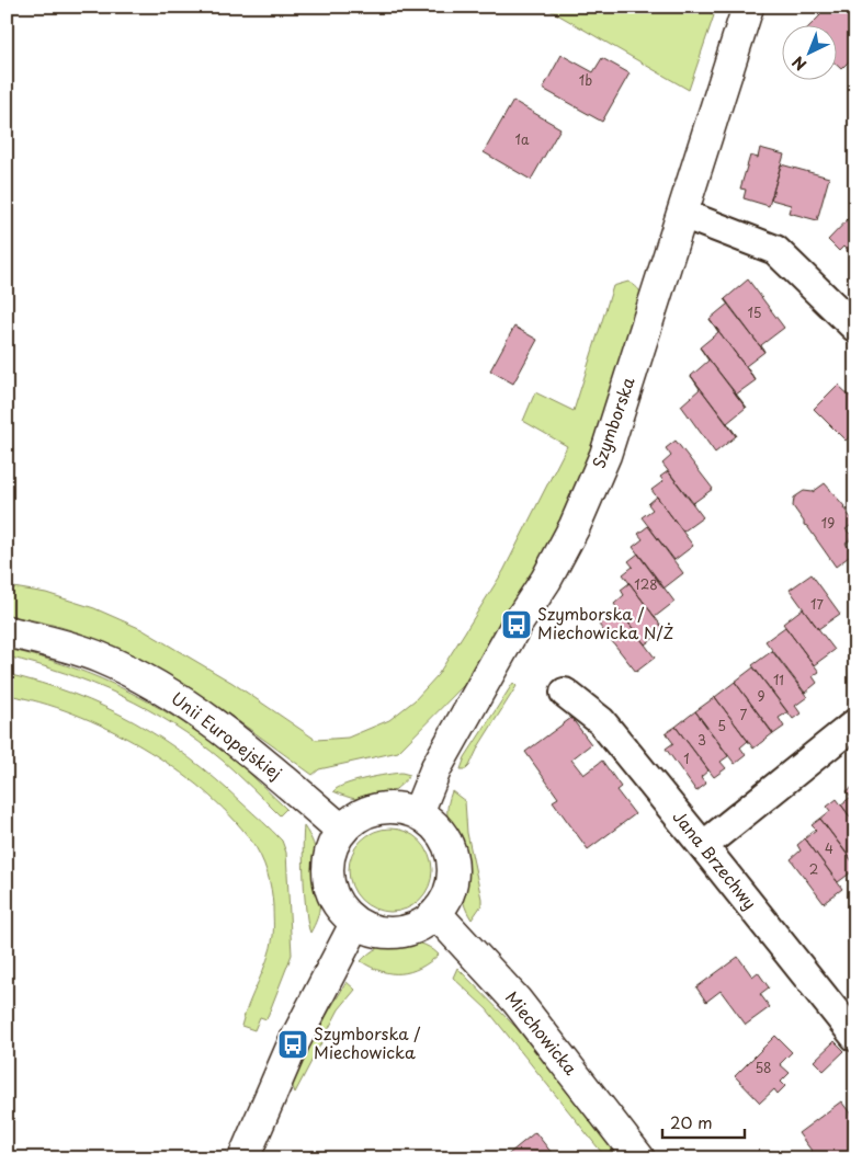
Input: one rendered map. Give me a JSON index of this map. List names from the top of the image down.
{
  "streets": {
    "street": [
      "Szymborska",
      "Unii Europejskiej",
      "Jana Brzechwy",
      "Miechowicka"
    ]
  },
  "crossings": [
    ["Szymborska", "Unii Europejskiej"],
    ["Szymborska", "Miechowicka"],
    ["Unii Europejskiej", "Miechowicka"]
  ],
  "places": {
    "bus stop": ["Szymborska / Miechowicka N/Ż", "Szymborska / Miechowicka"]
  },
  "house_numbers": [
    "1b",
    "1a",
    "15",
    "19",
    "128",
    "17",
    "11",
    "9",
    "7",
    "5",
    "3",
    "1",
    "4",
    "2",
    "58"
  ],
  "scale_bar": "20 m",
  "north": "bottom left"
}
